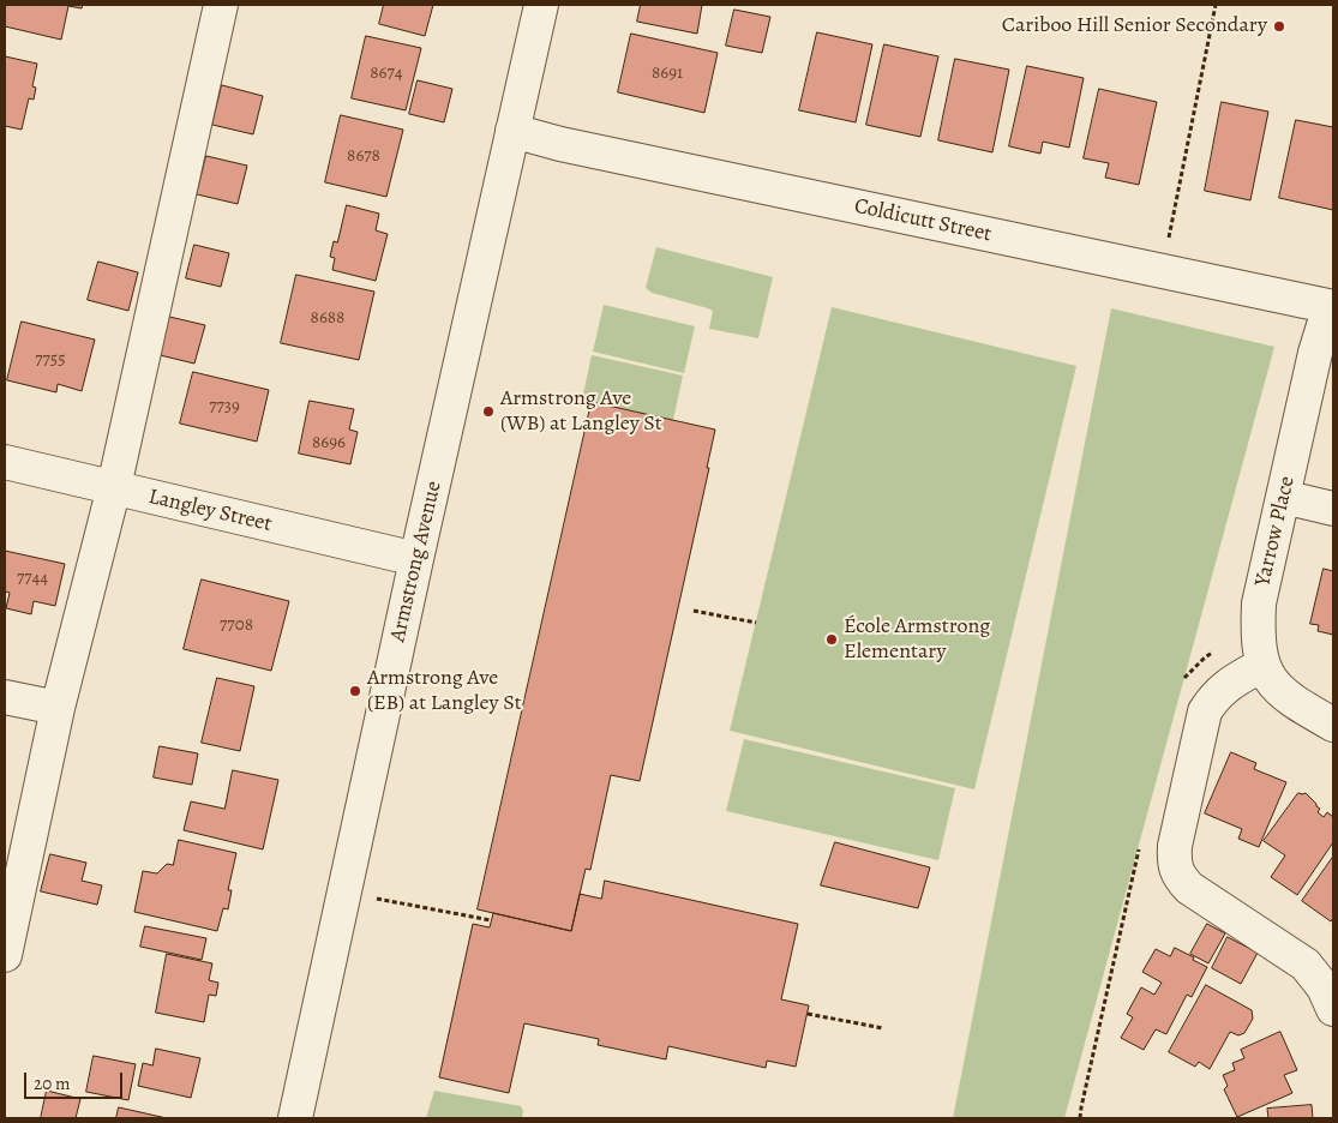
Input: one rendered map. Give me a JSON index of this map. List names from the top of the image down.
{
  "streets": {
    "street": [
      "Coldicutt Street",
      "Langley Street",
      "Yarrow Place",
      "Armstrong Avenue"
    ]
  },
  "crossings": [
    ["Coldicutt Street", "Yarrow Place"],
    ["Coldicutt Street", "Armstrong Avenue"],
    ["Langley Street", "Armstrong Avenue"]
  ],
  "places": [
    "Cariboo Hill Senior Secondary",
    "Armstrong Ave (WB) at Langley St",
    "École Armstrong Elementary",
    "Armstrong Ave (EB) at Langley St"
  ],
  "house_numbers": [
    "8674",
    "8691",
    "8678",
    "8688",
    "7755",
    "7739",
    "8696",
    "7744",
    "7708"
  ],
  "scale_bar": "20 m"
}
